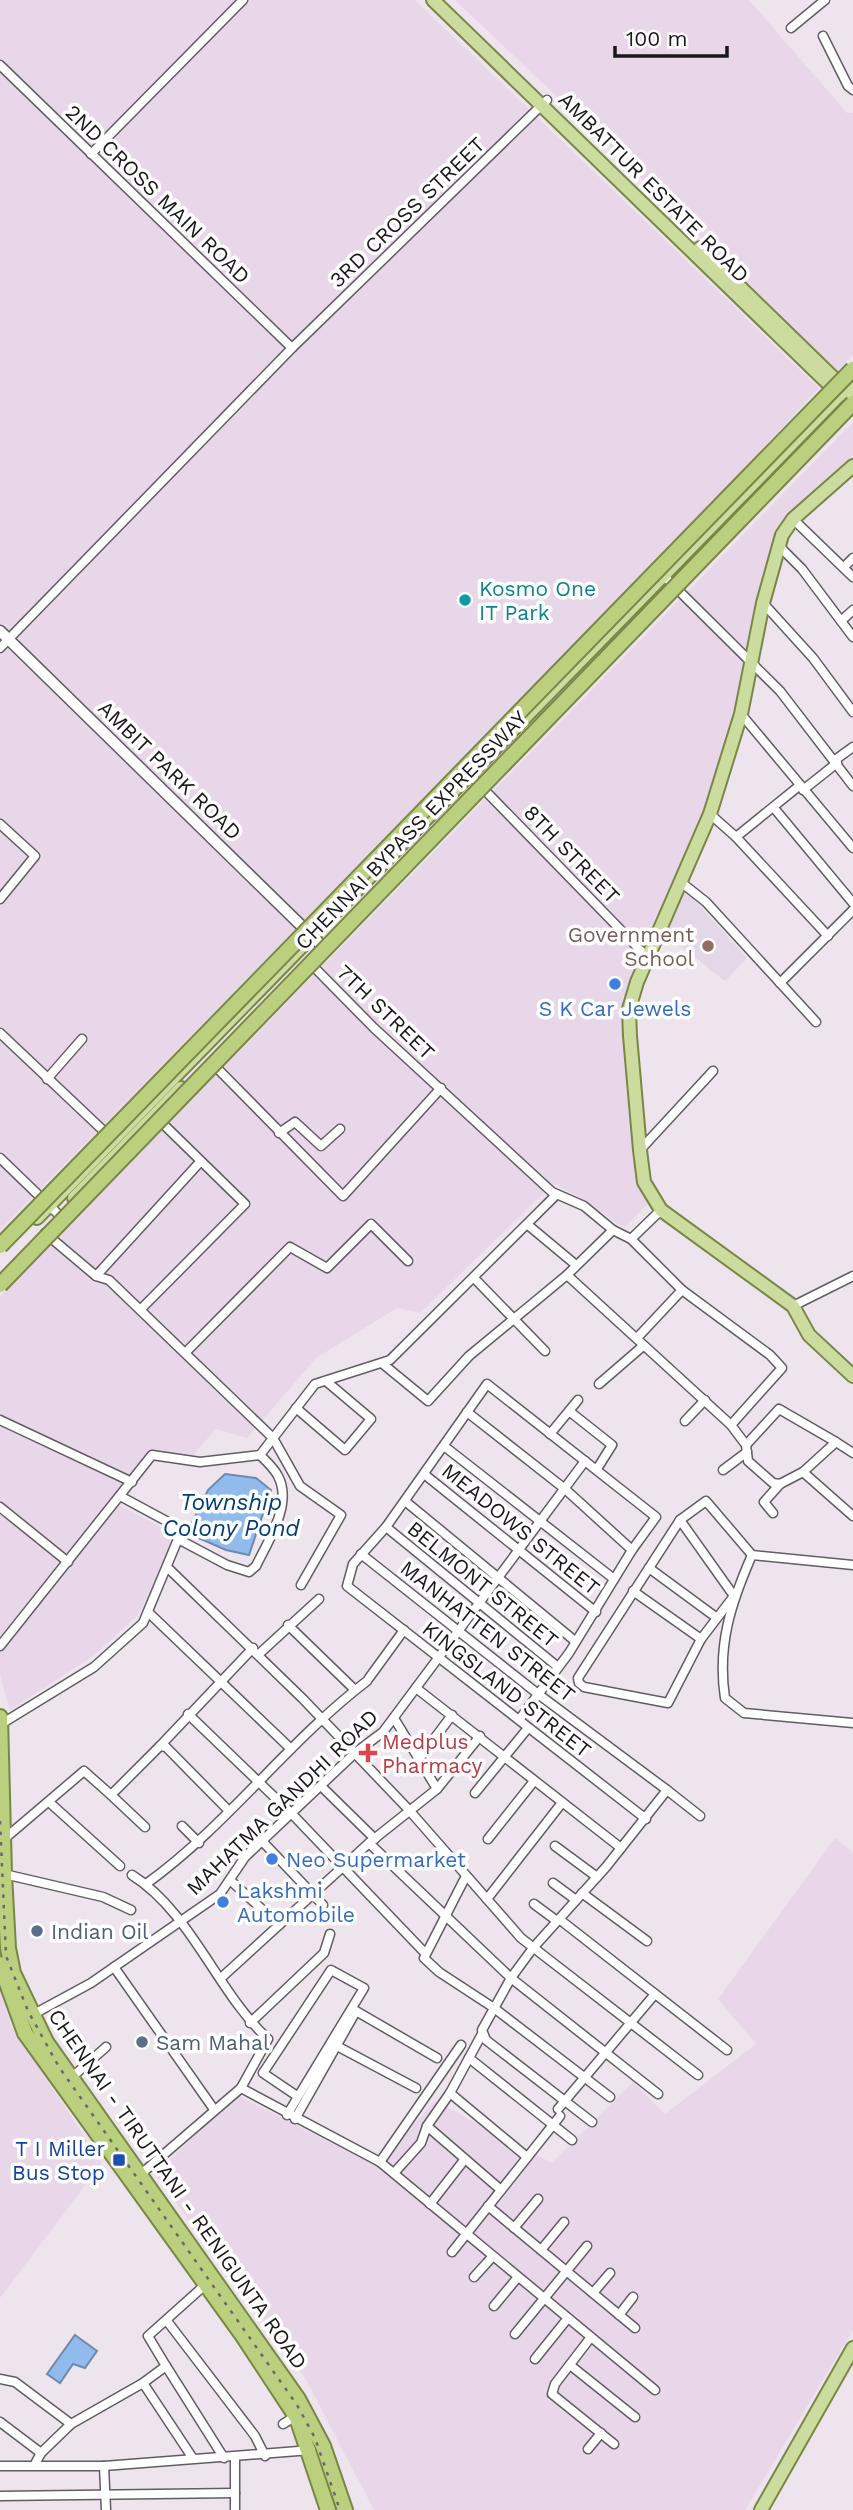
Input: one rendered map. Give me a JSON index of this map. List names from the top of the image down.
{
  "streets": {
    "highway": ["CHENNAI BYPASS EXPRESSWAY", "CHENNAI - TIRUTTANI - RENIGUNTA ROAD"],
    "main road": ["AMBATTUR ESTATE ROAD"],
    "street": [
      "2ND CROSS MAIN ROAD",
      "3RD CROSS STREET",
      "AMBIT PARK ROAD",
      "8TH STREET",
      "7TH STREET",
      "MEADOWS STREET",
      "BELMONT STREET",
      "MANHATTEN STREET",
      "KINGSLAND STREET",
      "MAHATMA GANDHI ROAD"
    ]
  },
  "crossings": [
    ["AMBATTUR ESTATE ROAD", "3RD CROSS STREET"],
    ["AMBATTUR ESTATE ROAD", "CHENNAI BYPASS EXPRESSWAY"],
    ["2ND CROSS MAIN ROAD", "3RD CROSS STREET"],
    ["3RD CROSS STREET", "AMBIT PARK ROAD"],
    ["MEADOWS STREET", "MAHATMA GANDHI ROAD"],
    ["BELMONT STREET", "MAHATMA GANDHI ROAD"],
    ["MANHATTEN STREET", "KINGSLAND STREET"],
    ["MANHATTEN STREET", "MAHATMA GANDHI ROAD"],
    ["KINGSLAND STREET", "MAHATMA GANDHI ROAD"],
    ["MAHATMA GANDHI ROAD", "CHENNAI - TIRUTTANI - RENIGUNTA ROAD"]
  ],
  "water": ["Township Colony Pond"],
  "places": {
    "other": [
      "Kosmo One IT Park",
      "Government School",
      "S K Car Jewels",
      "Neo Supermarket",
      "Lakshmi Automobile",
      "Indian Oil",
      "Sam Mahal"
    ],
    "health": ["Medplus Pharmacy"],
    "transit": ["T I Miller Bus Stop"]
  },
  "scale_bar": "100 m"
}
